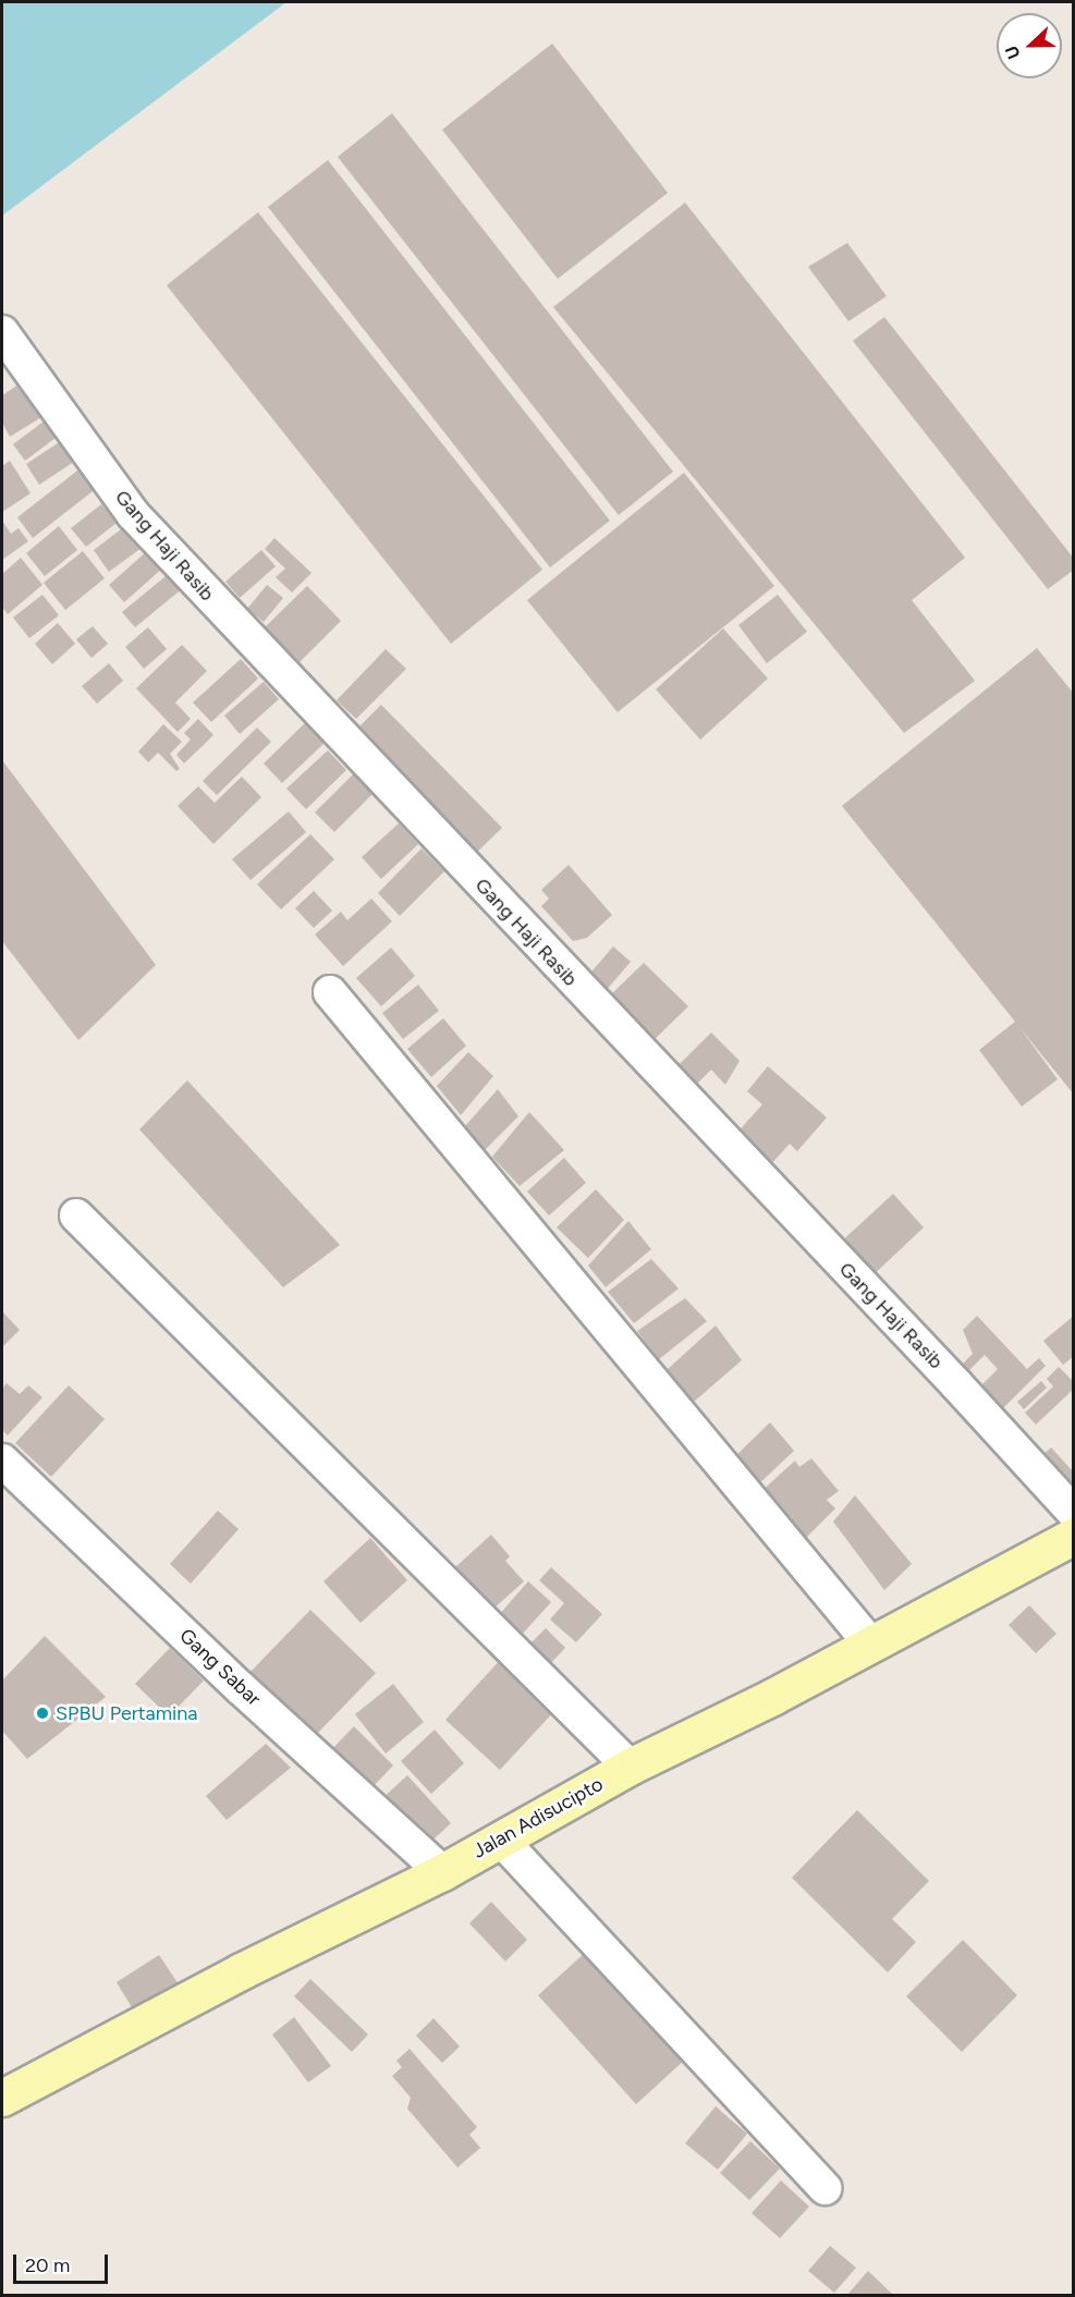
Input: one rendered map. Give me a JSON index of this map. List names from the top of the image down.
{
  "streets": {
    "main road": ["Jalan Adisucipto"],
    "street": ["Gang Haji Rasib", "Gang Sabar"]
  },
  "crossings": [
    ["Gang Sabar", "Jalan Adisucipto"]
  ],
  "places": ["SPBU Pertamina"],
  "scale_bar": "20 m",
  "north": "left"
}
